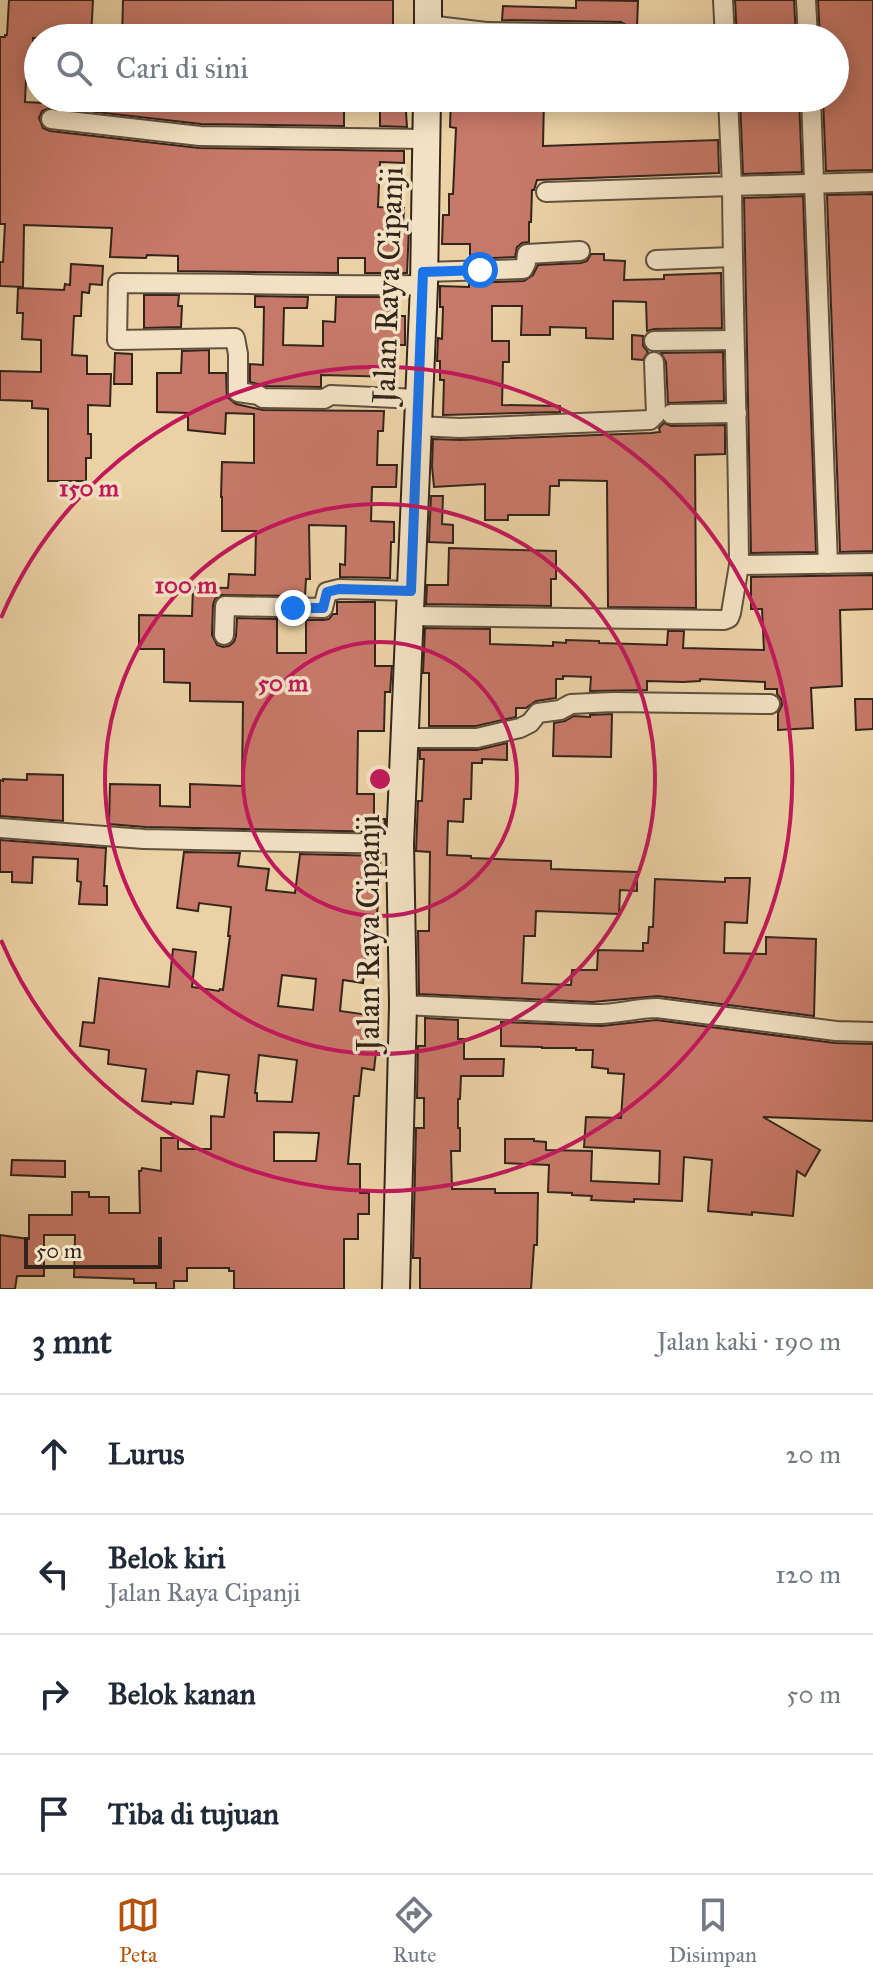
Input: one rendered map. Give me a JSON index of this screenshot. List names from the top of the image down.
{
  "streets": {
    "main road": ["Jalan Raya Cipanji"]
  },
  "scale_bar": "50 m",
  "page": {
    "search": "Cari di sini",
    "scale": "50 m",
    "heading": ["3 mnt", "Jalan kaki · 190 m"],
    "list": [
      ["Lurus", "20 m"],
      ["Belok kiri", "Jalan Raya Cipanji", "120 m"],
      ["Belok kanan", "50 m"],
      "Tiba di tujuan"
    ],
    "nav": ["Peta", "Rute", "Disimpan"]
  },
  "rings": ["150 m", "100 m", "50 m"]
}
